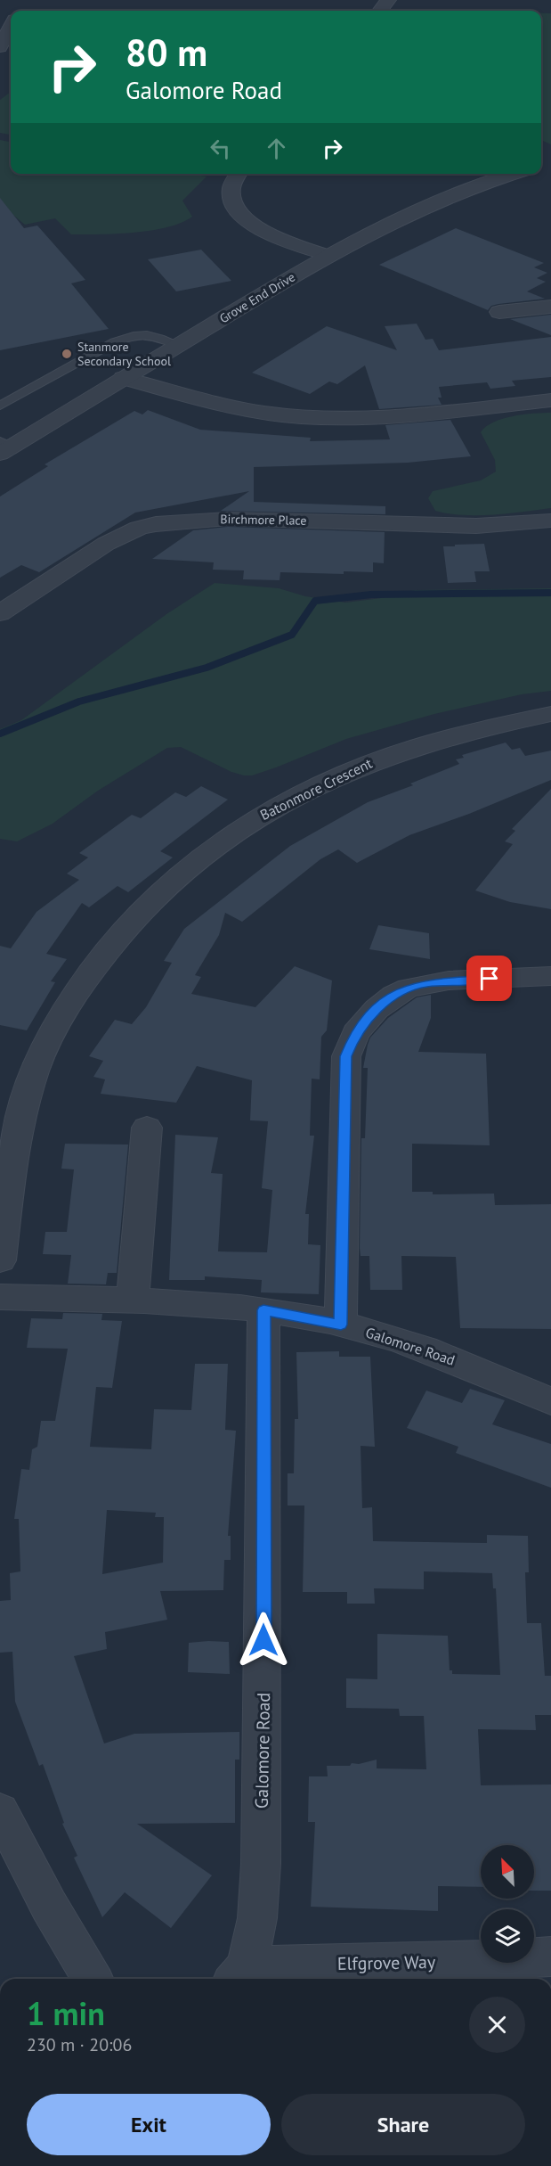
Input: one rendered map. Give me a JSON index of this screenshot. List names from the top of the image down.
{
  "streets": {
    "street": [
      "Grove End Drive",
      "Birchmore Place",
      "Batonmore Crescent",
      "Galomore Road",
      "Elfgrove Way"
    ]
  },
  "crossings": [
    ["Galomore Road", "Elfgrove Way"]
  ],
  "places": ["Stanmore Secondary School"],
  "north": "top left",
  "page": {
    "turn": ["80 m", "Galomore Road"],
    "heading": ["1 min", "230 m · 20:06"],
    "buttons": ["Exit", "Share"]
  }
}
